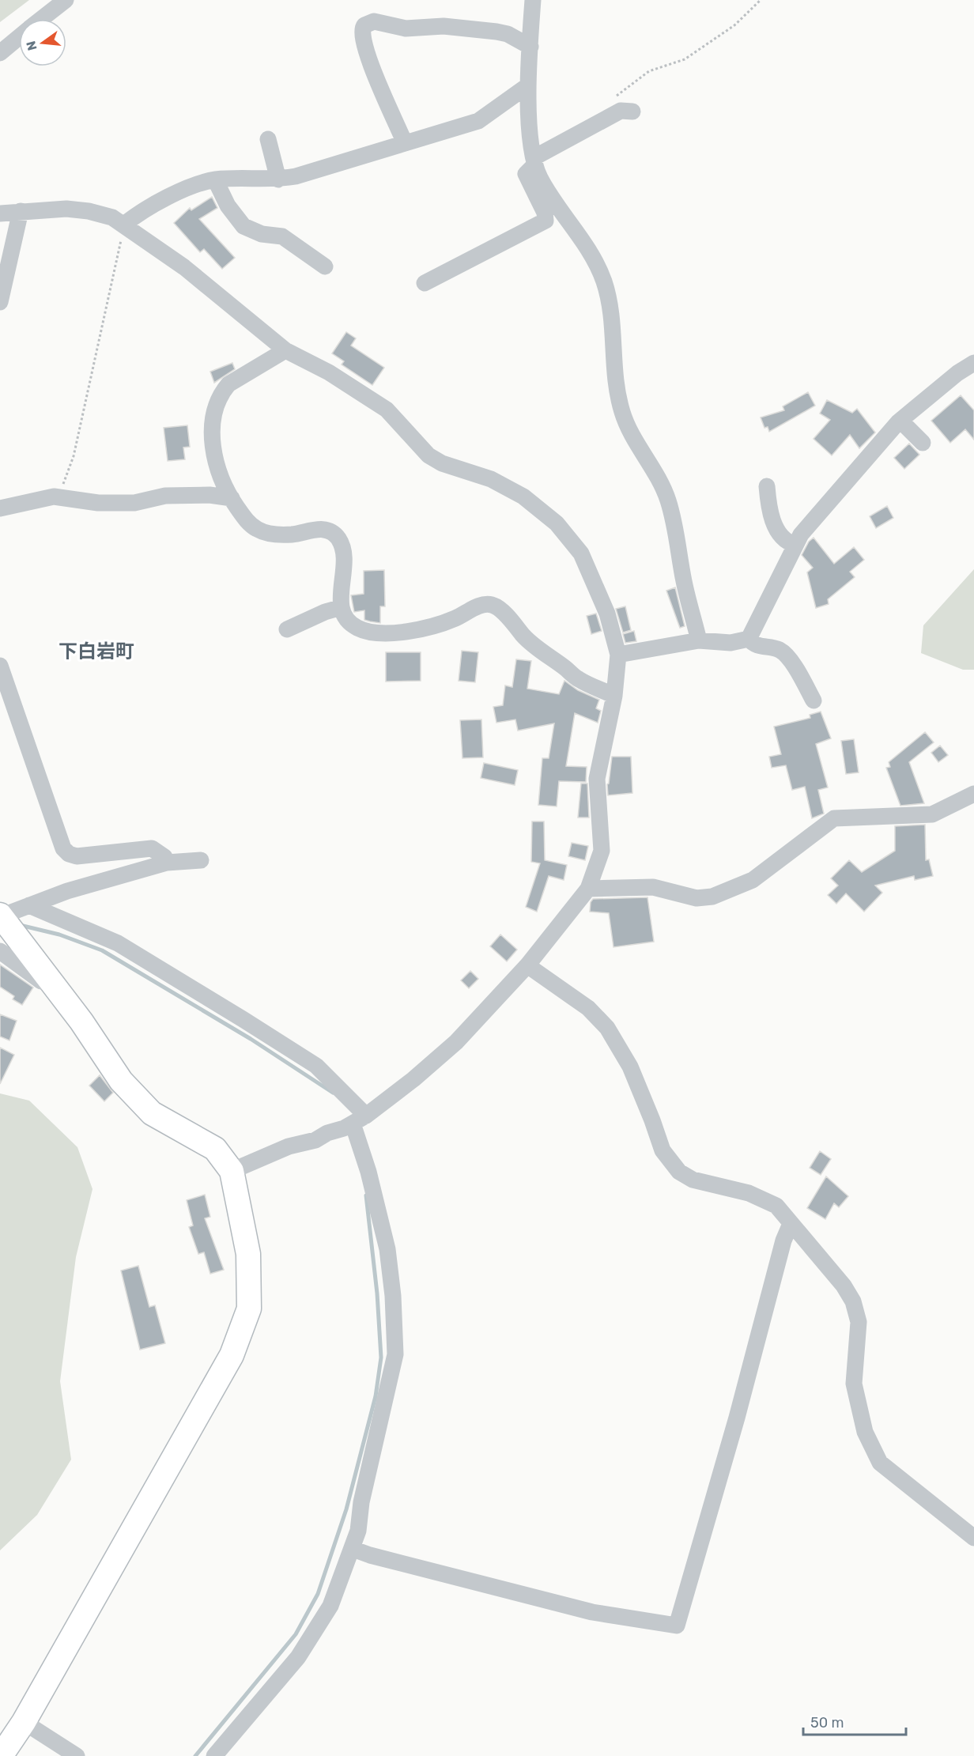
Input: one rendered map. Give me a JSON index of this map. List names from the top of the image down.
{
  "districts": ["下白岩町"],
  "scale_bar": "50 m",
  "north": "left"
}
